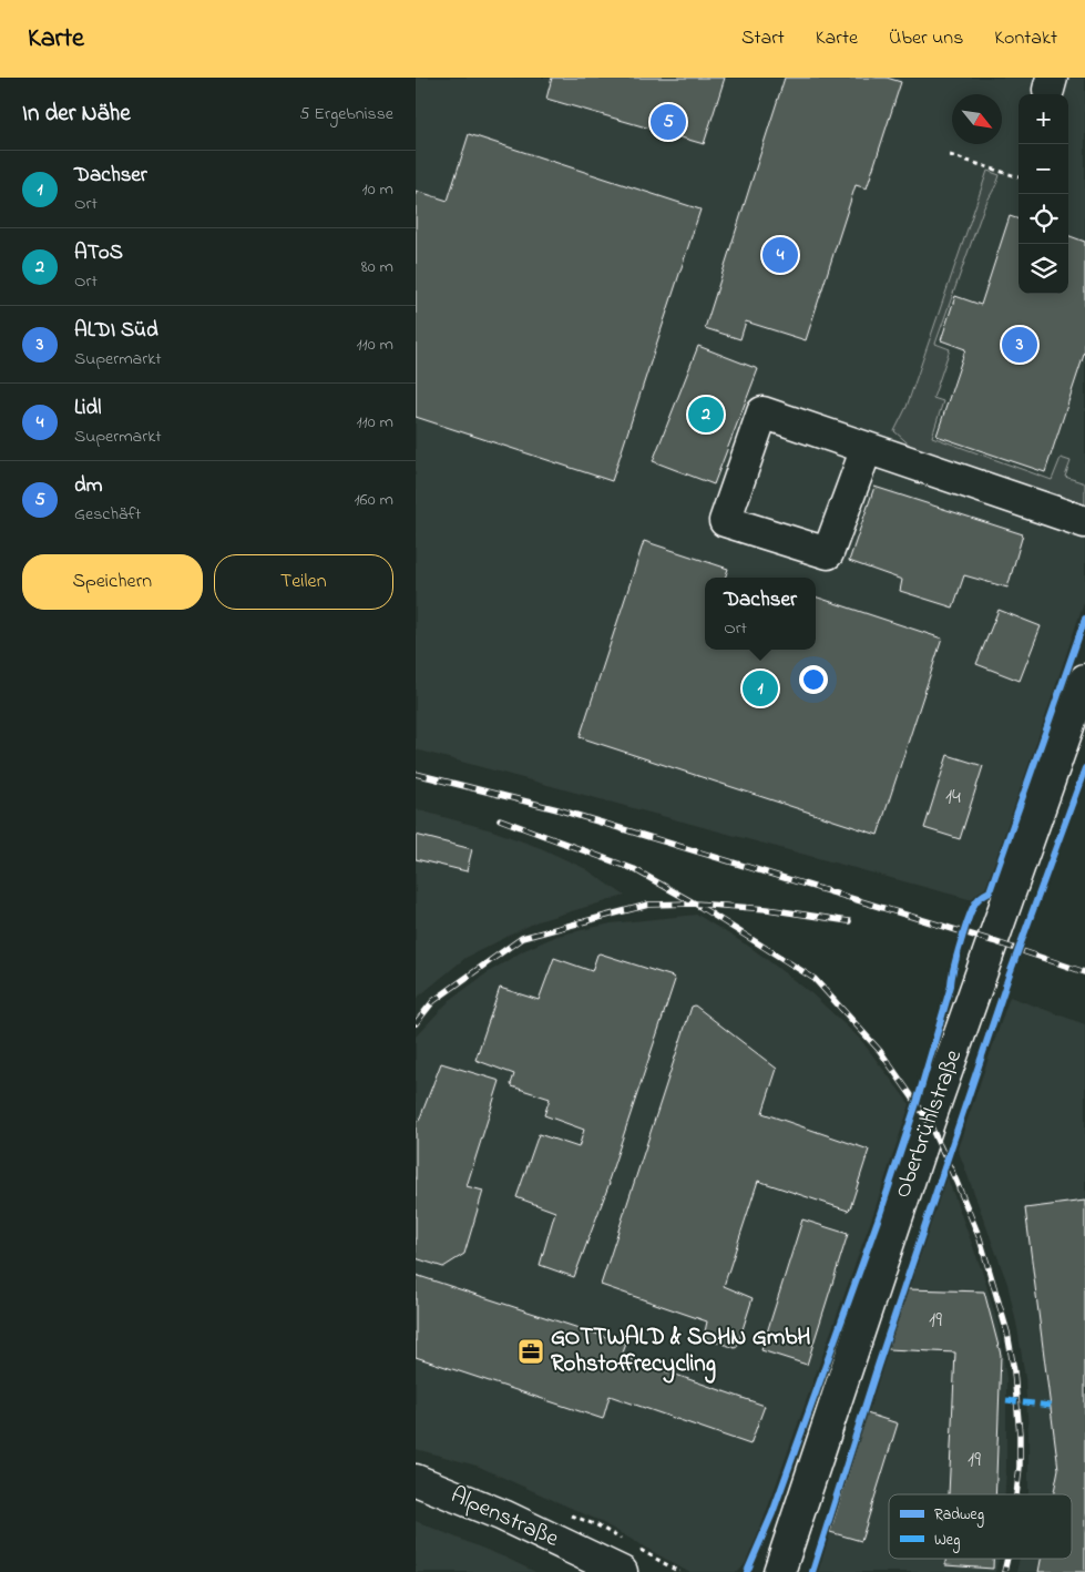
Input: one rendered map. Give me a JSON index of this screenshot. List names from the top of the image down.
{
  "streets": {
    "street": ["Oberbrühlstraße", "Alpenstraße"]
  },
  "places": {
    "office": ["GOTTWALD & SOHN GmbH Rohstoffrecycling"]
  },
  "house_numbers": ["14", "19", "19"],
  "legend": ["Radweg", "Weg"],
  "north": "bottom right",
  "page": {
    "header": "Karte",
    "nav": [
      "Start",
      "Karte",
      "Über uns",
      "Kontakt"
    ],
    "heading": ["In der Nähe", "5 Ergebnisse"],
    "map_buttons": ["+", "−"],
    "pins": [
      "5",
      "4",
      "3",
      "2",
      "1"
    ],
    "list": [
      {
        "mark": "1",
        "name": "Dachser",
        "note": "Ort",
        "value": "10 m"
      },
      {
        "mark": "2",
        "name": "AToS",
        "note": "Ort",
        "value": "80 m"
      },
      {
        "mark": "3",
        "name": "ALDI Süd",
        "note": "Supermarkt",
        "value": "110 m"
      },
      {
        "mark": "4",
        "name": "Lidl",
        "note": "Supermarkt",
        "value": "110 m"
      },
      {
        "mark": "5",
        "name": "dm",
        "note": "Geschäft",
        "value": "160 m"
      }
    ],
    "buttons": ["Speichern", "Teilen"],
    "popup": ["Dachser", "Ort"]
  }
}
